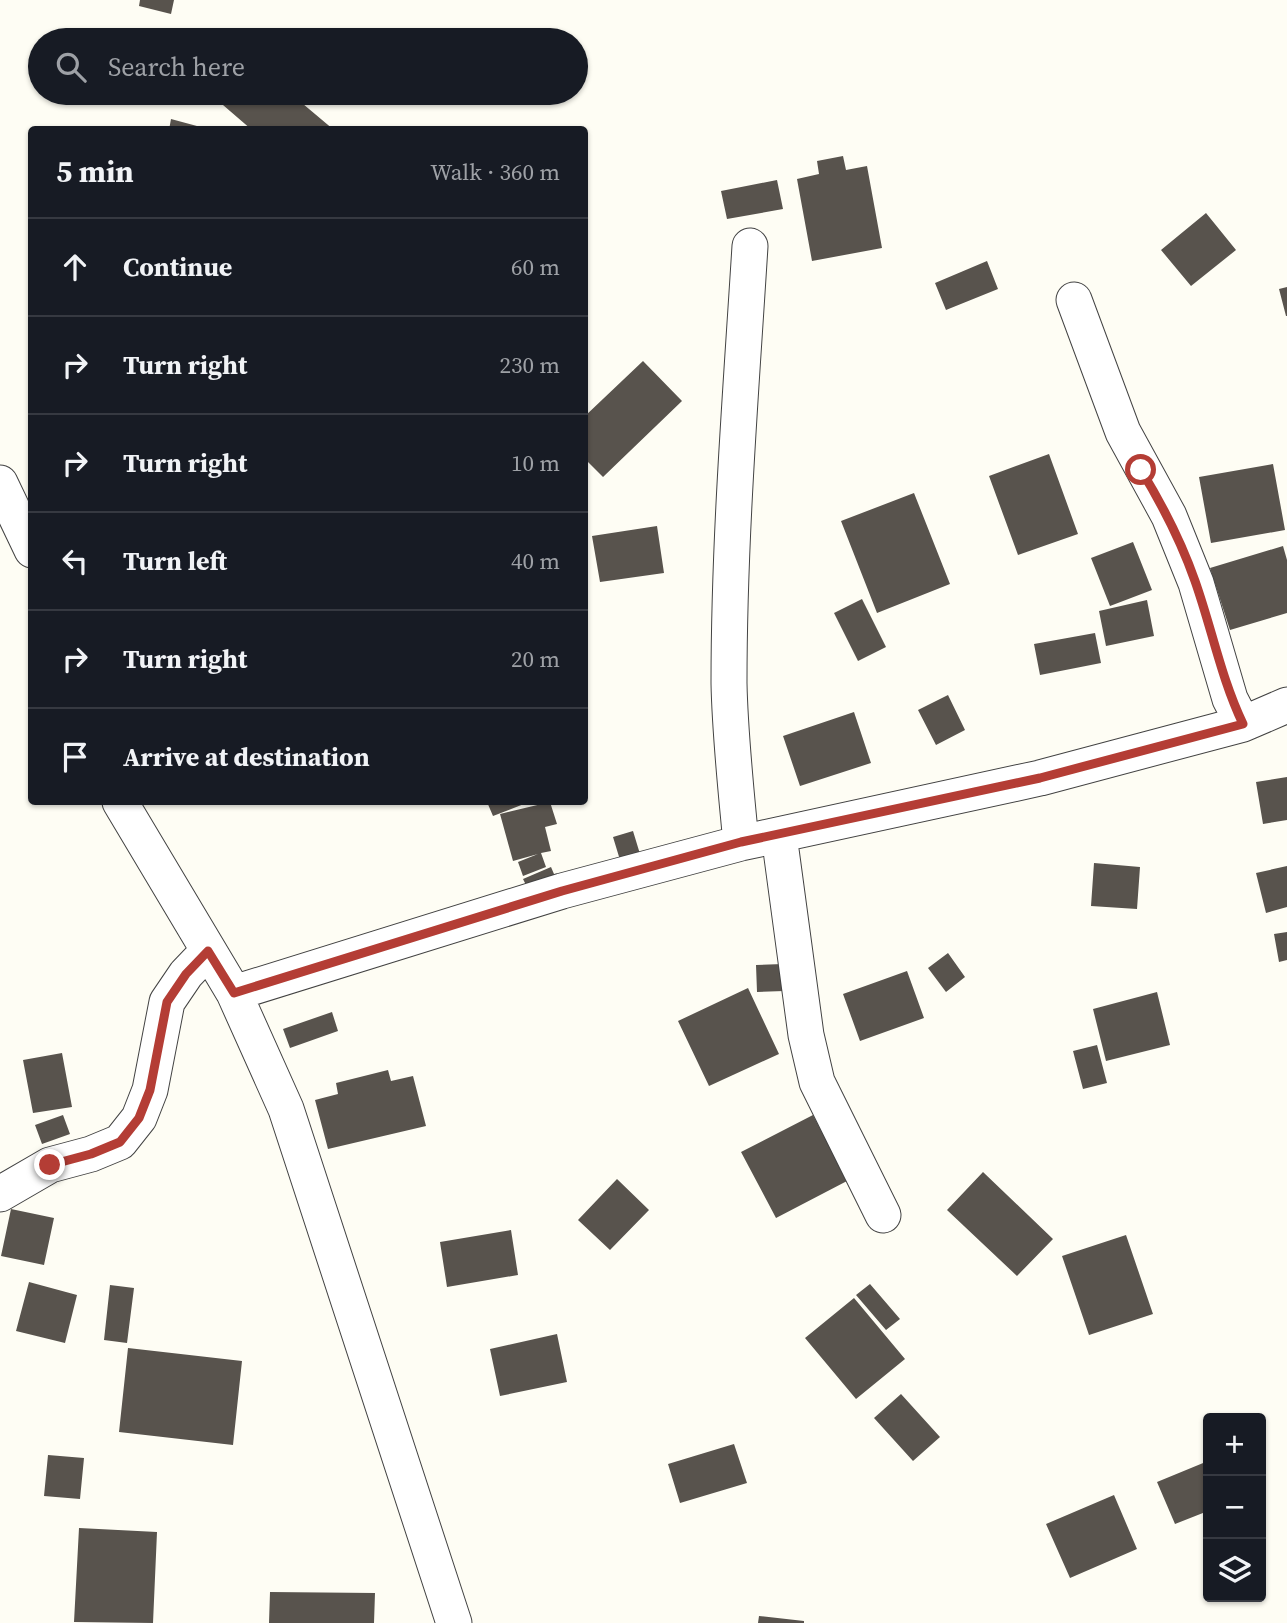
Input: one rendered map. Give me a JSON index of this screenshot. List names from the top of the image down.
{
  "page": {
    "search": "Search here",
    "heading": ["5 min", "Walk · 360 m"],
    "list": [
      ["Continue", "60 m"],
      ["Turn right", "230 m"],
      ["Turn right", "10 m"],
      ["Turn left", "40 m"],
      ["Turn right", "20 m"],
      "Arrive at destination"
    ],
    "map_buttons": ["+", "−"]
  }
}
